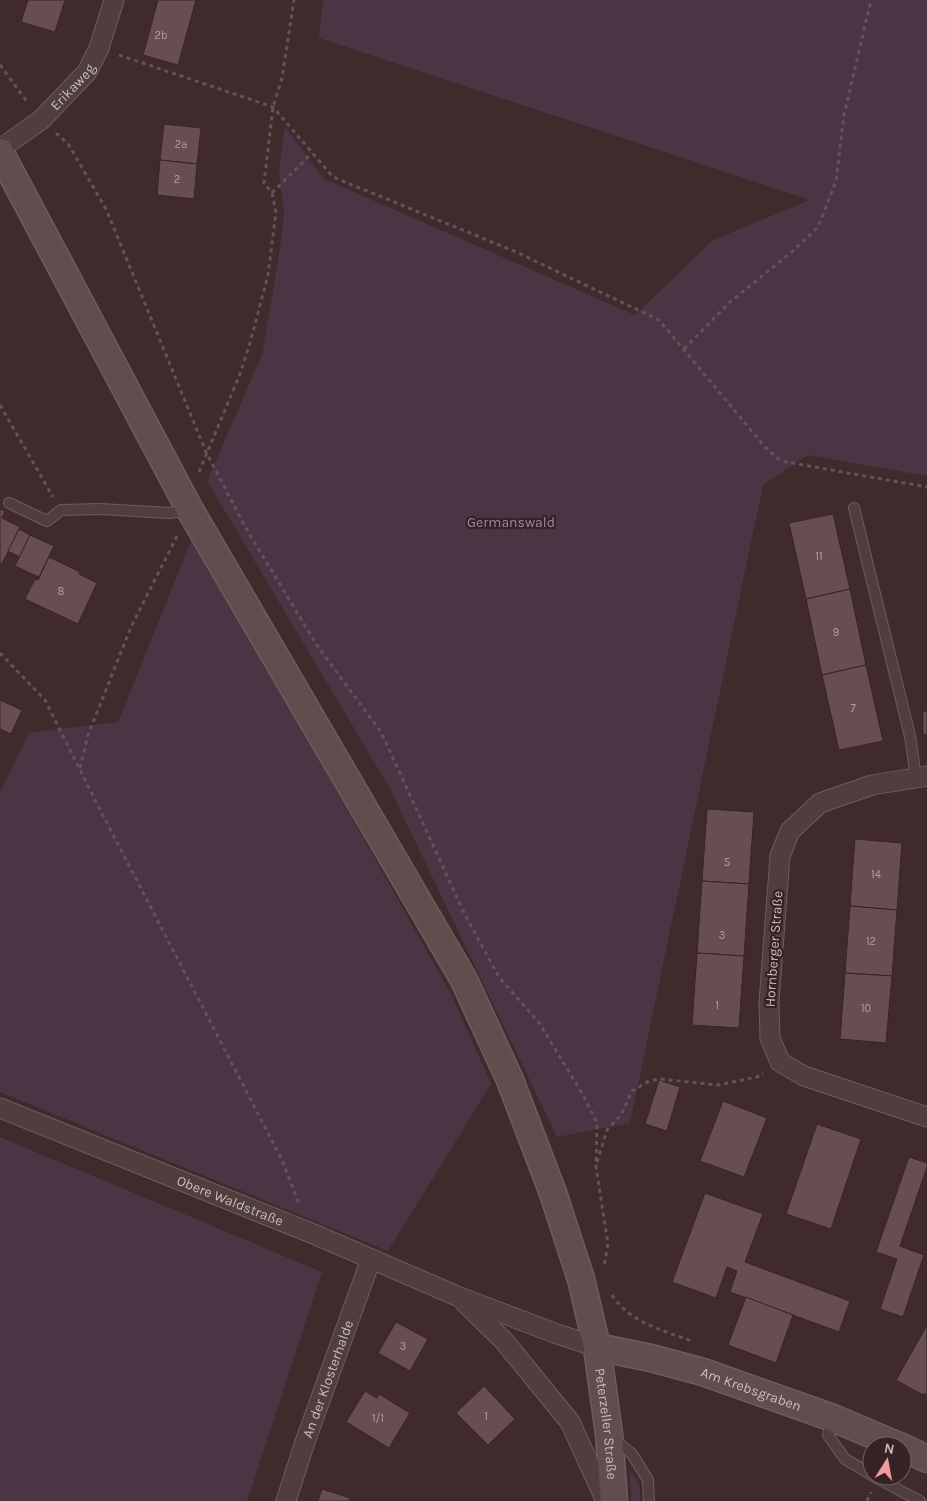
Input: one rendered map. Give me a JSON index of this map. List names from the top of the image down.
{
  "streets": {
    "main road": ["Am Krebsgraben", "Peterzeller Straße"],
    "street": [
      "Erikaweg",
      "Hornberger Straße",
      "Obere Waldstraße",
      "An der Klosterhalde"
    ]
  },
  "crossings": [
    ["Erikaweg", "Peterzeller Straße"],
    ["Obere Waldstraße", "An der Klosterhalde"],
    ["Obere Waldstraße", "Am Krebsgraben"],
    ["Obere Waldstraße", "Peterzeller Straße"],
    ["Am Krebsgraben", "Peterzeller Straße"]
  ],
  "parks": ["Germanswald"],
  "house_numbers": [
    "2b",
    "2a",
    "2",
    "11",
    "8",
    "9",
    "7",
    "5",
    "14",
    "3",
    "12",
    "1",
    "10",
    "3",
    "1",
    "1/1"
  ],
  "north": "top"
}
